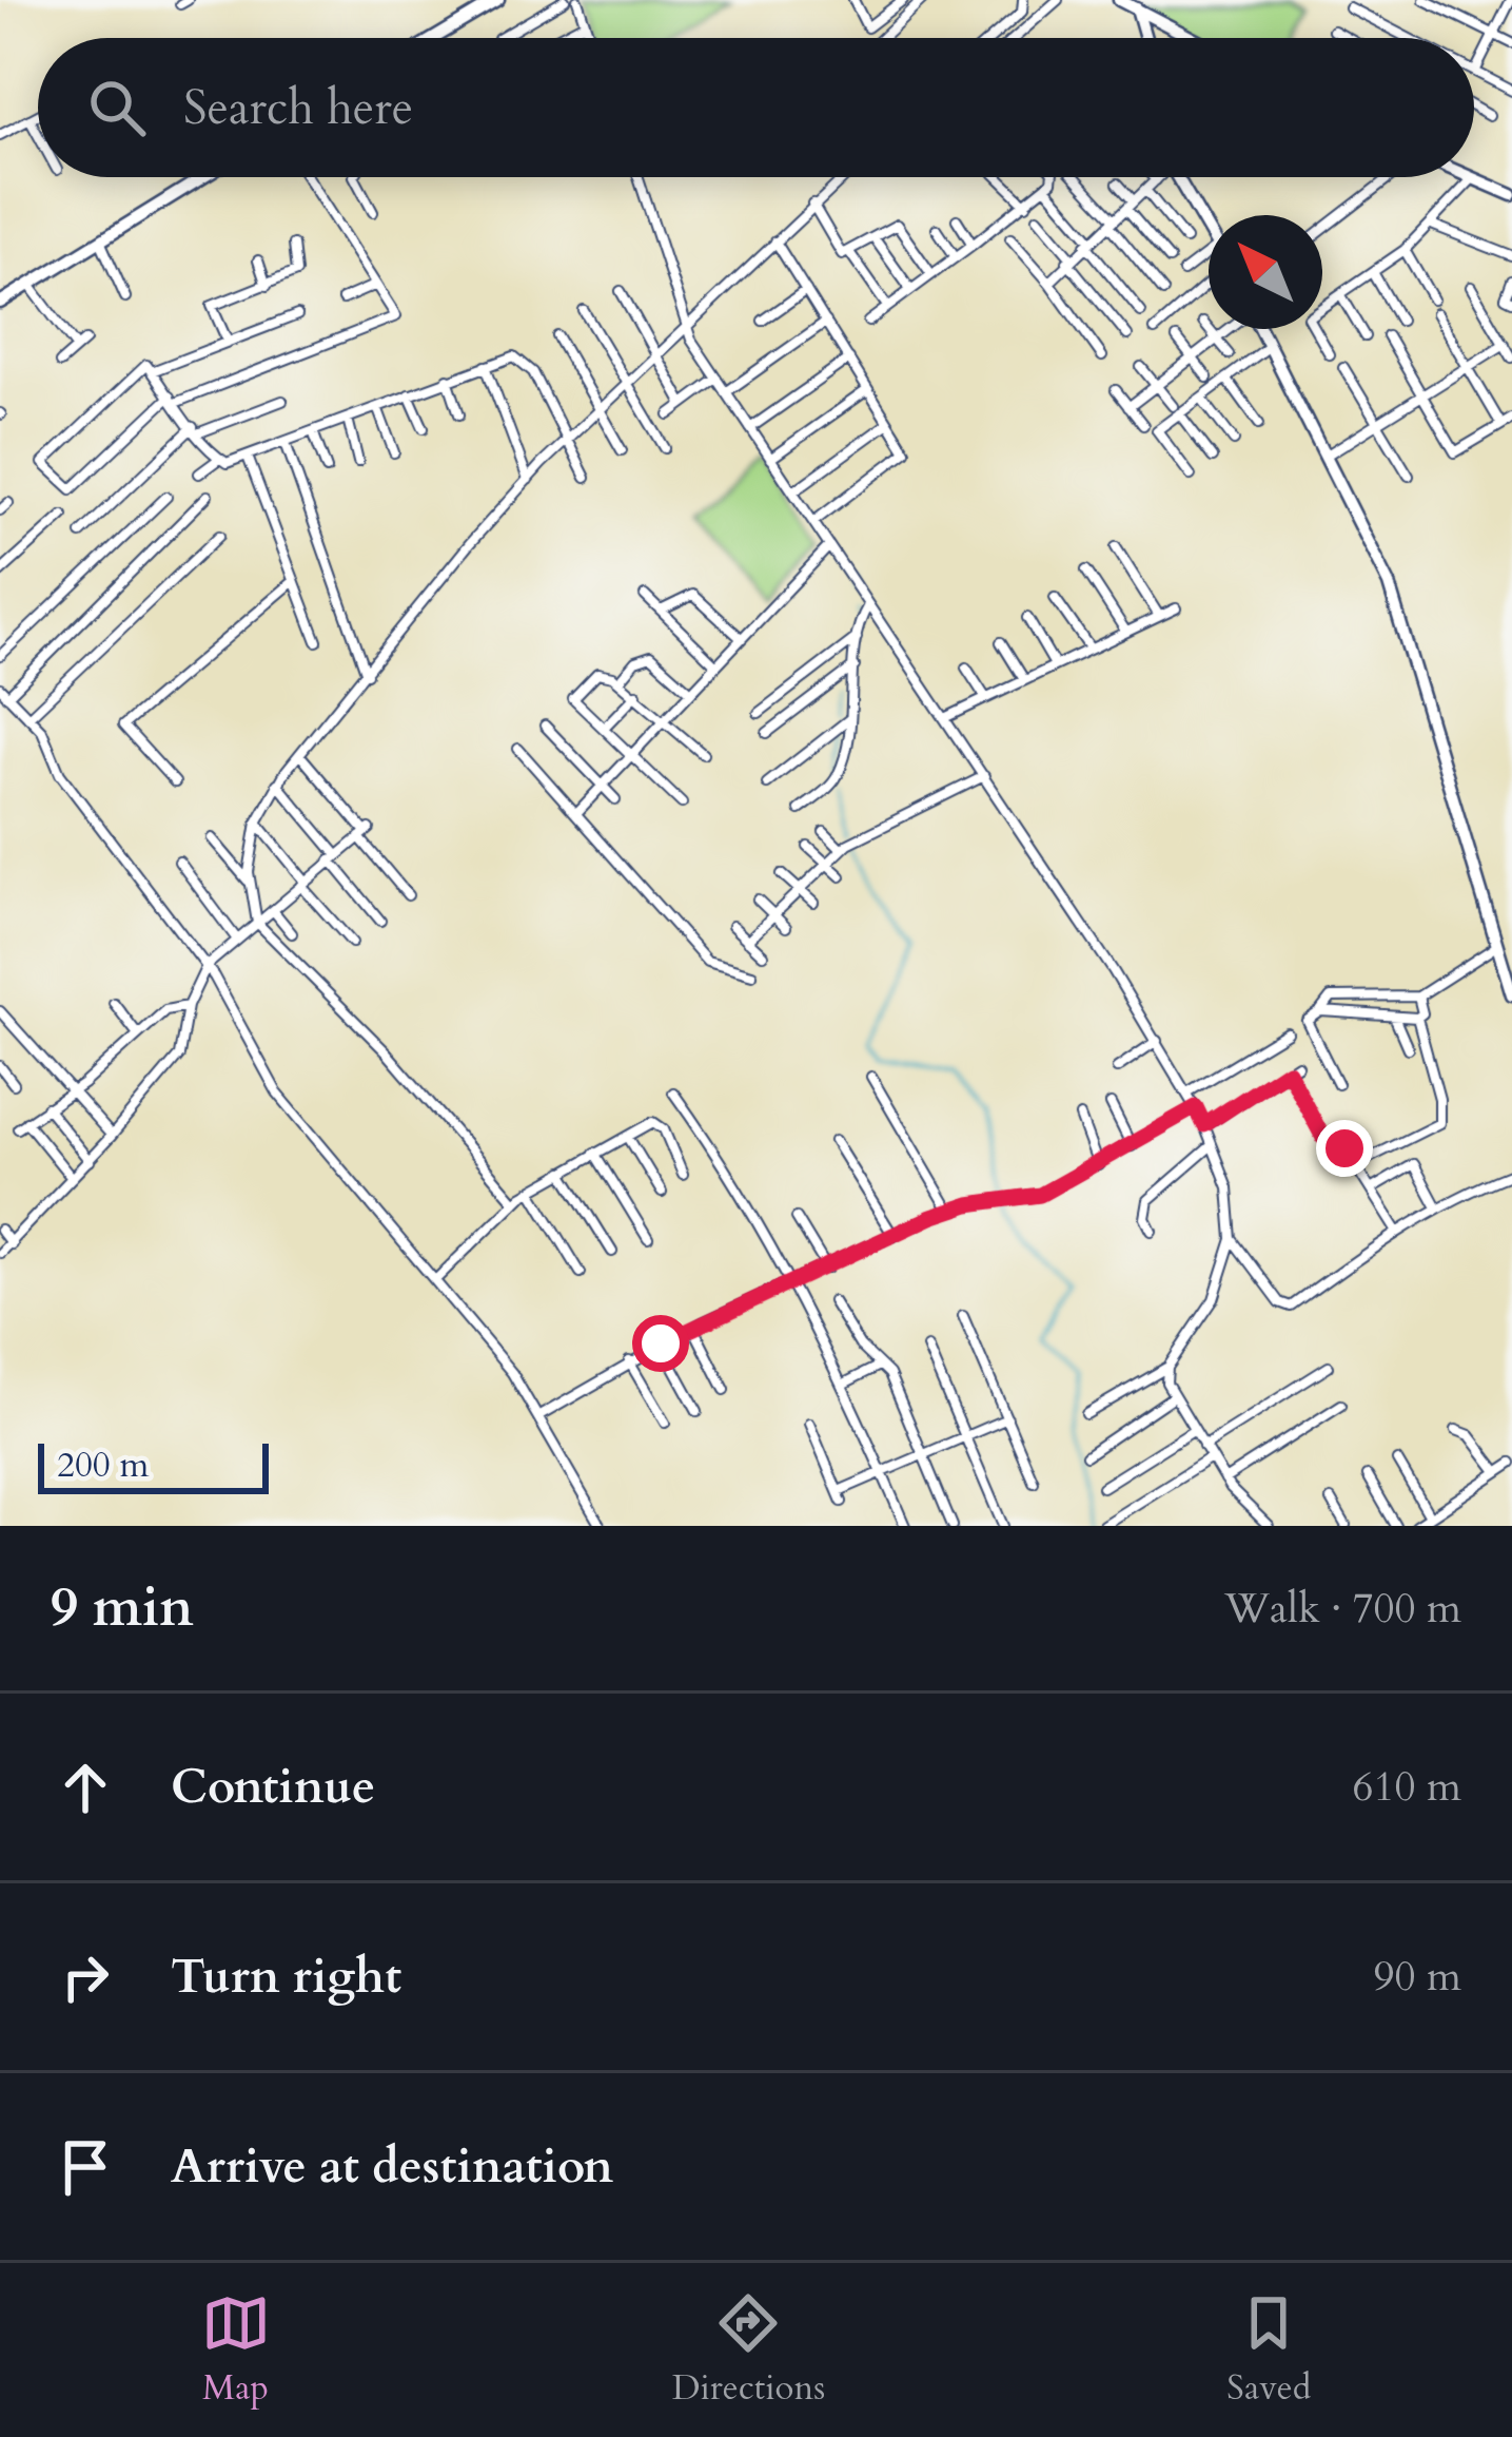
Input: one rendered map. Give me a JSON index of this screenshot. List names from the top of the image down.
{
  "scale_bar": "200 m",
  "north": "top left",
  "page": {
    "search": "Search here",
    "scale": "200 m",
    "heading": ["9 min", "Walk · 700 m"],
    "list": [
      ["Continue", "610 m"],
      ["Turn right", "90 m"],
      "Arrive at destination"
    ],
    "nav": ["Map", "Directions", "Saved"]
  }
}
